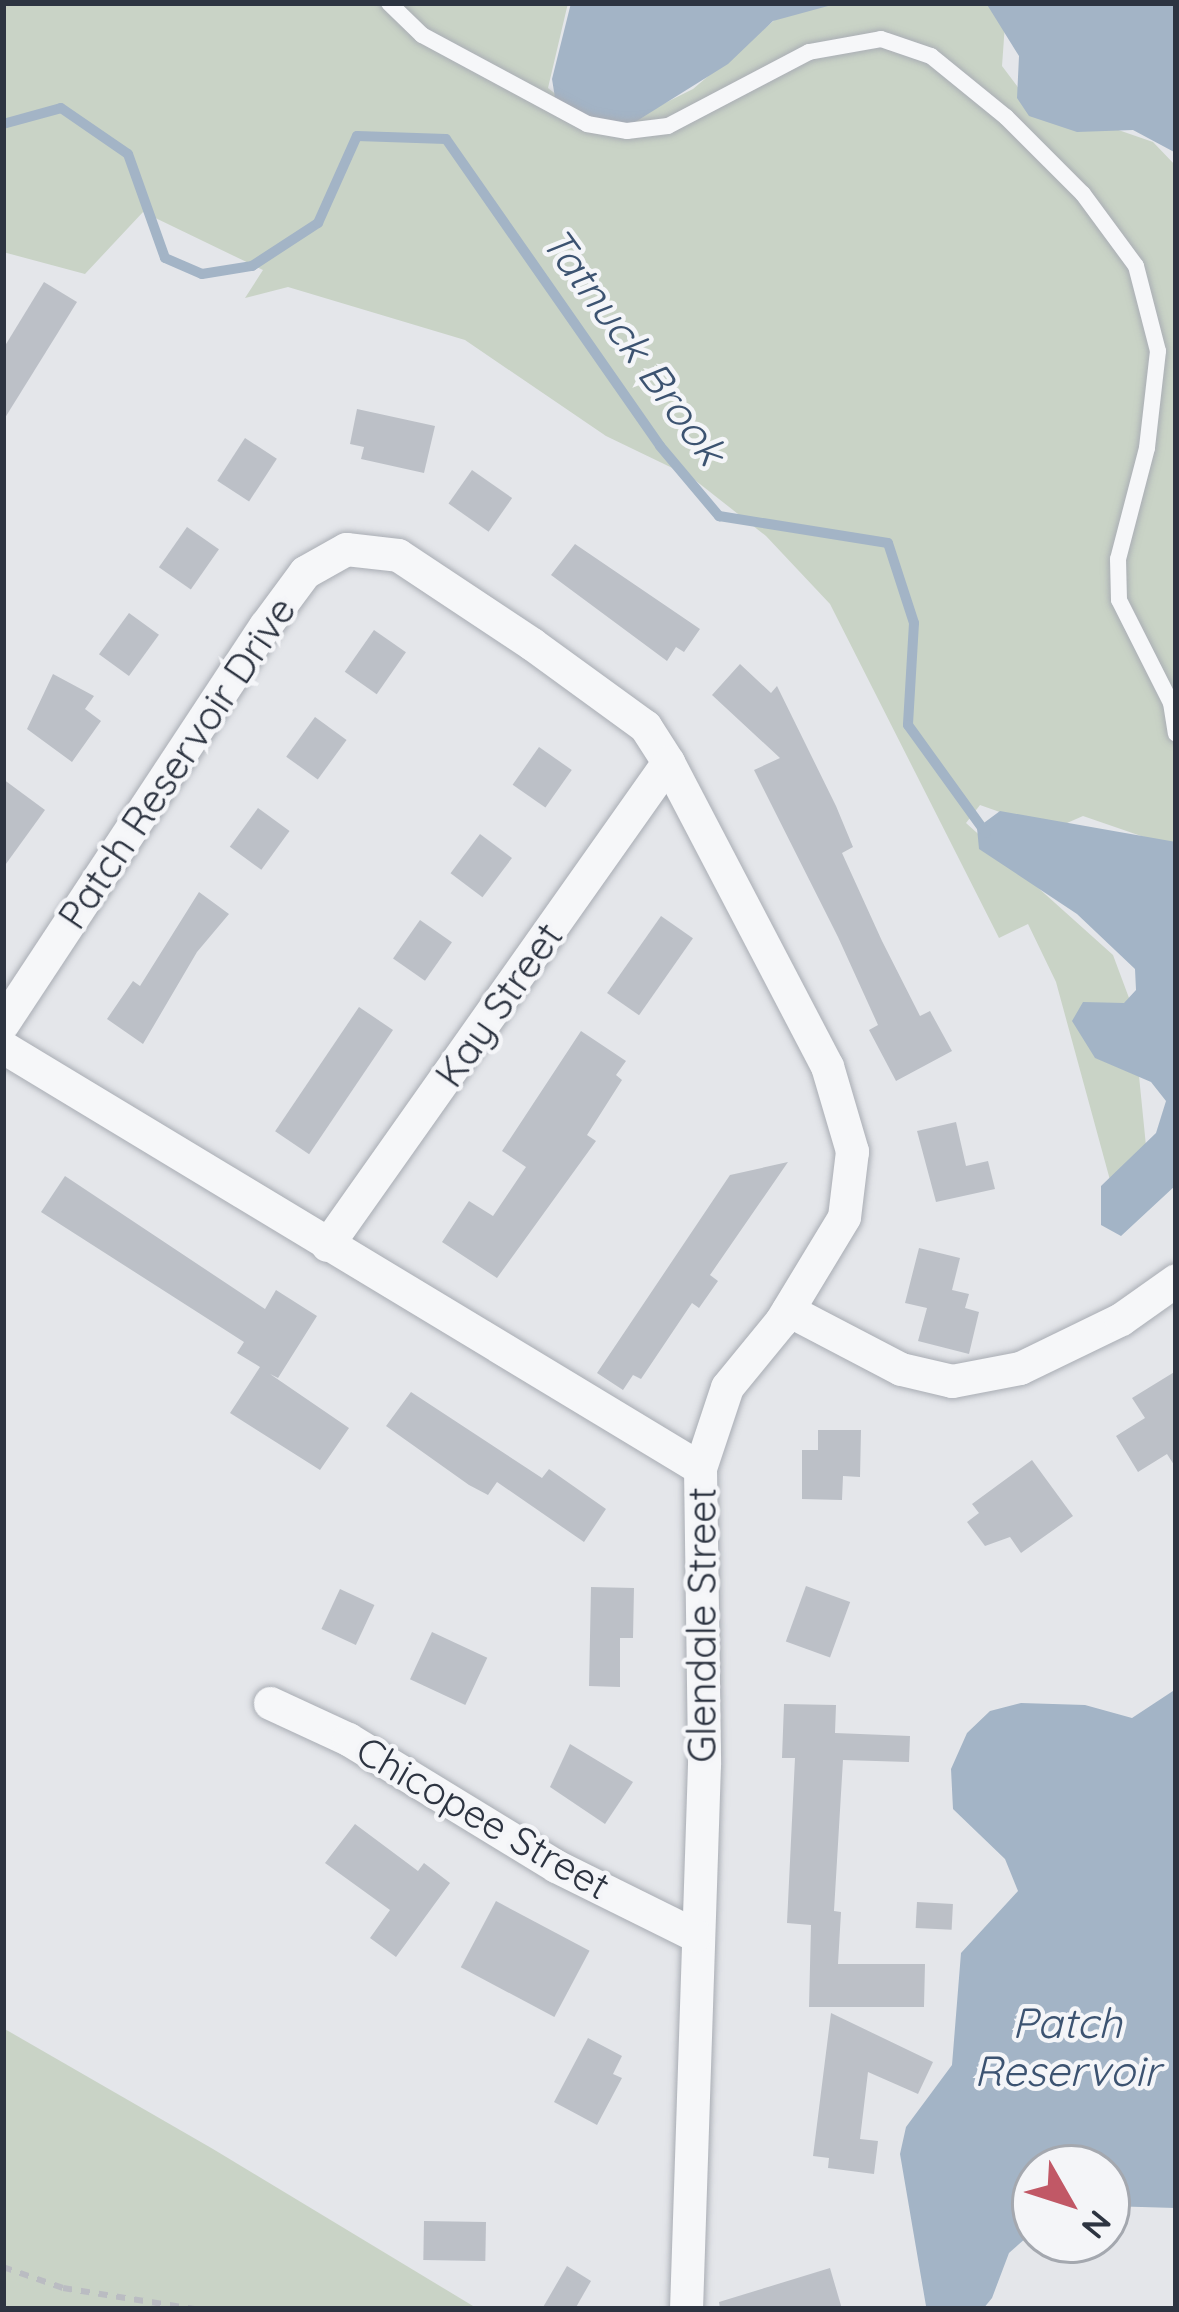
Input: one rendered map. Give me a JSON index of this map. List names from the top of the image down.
{
  "streets": {
    "street": [
      "Patch Reservoir Drive",
      "Kay Street",
      "Glendale Street",
      "Chicopee Street"
    ]
  },
  "crossings": [
    ["Patch Reservoir Drive", "Kay Street"],
    ["Patch Reservoir Drive", "Glendale Street"],
    ["Kay Street", "Glendale Street"],
    ["Glendale Street", "Chicopee Street"]
  ],
  "water": ["Tatnuck Brook", "Patch Reservoir"],
  "north": "bottom right"
}
